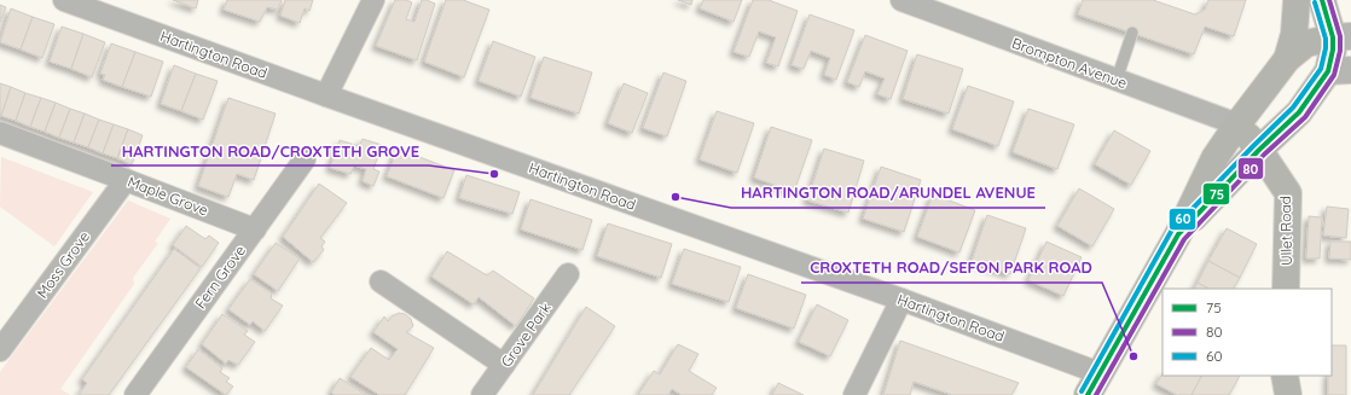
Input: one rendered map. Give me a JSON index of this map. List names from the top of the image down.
{
  "streets": {
    "main road": ["Ullet Road"],
    "street": [
      "Hartington Road",
      "Brompton Avenue",
      "Maple Grove",
      "Moss Grove",
      "Fern Grove",
      "Grove Park"
    ]
  },
  "crossings": [
    ["Brompton Avenue", "Ullet Road"],
    ["Maple Grove", "Moss Grove"],
    ["Maple Grove", "Fern Grove"]
  ],
  "places": ["HARTINGTON ROAD/CROXTETH GROVE", "HARTINGTON ROAD/ARUNDEL AVENUE", "CROXTETH ROAD/SEFON PARK ROAD"],
  "lines": ["transit line 75", "transit line 80", "transit line 60"],
  "legend": ["75", "80", "60"]
}
